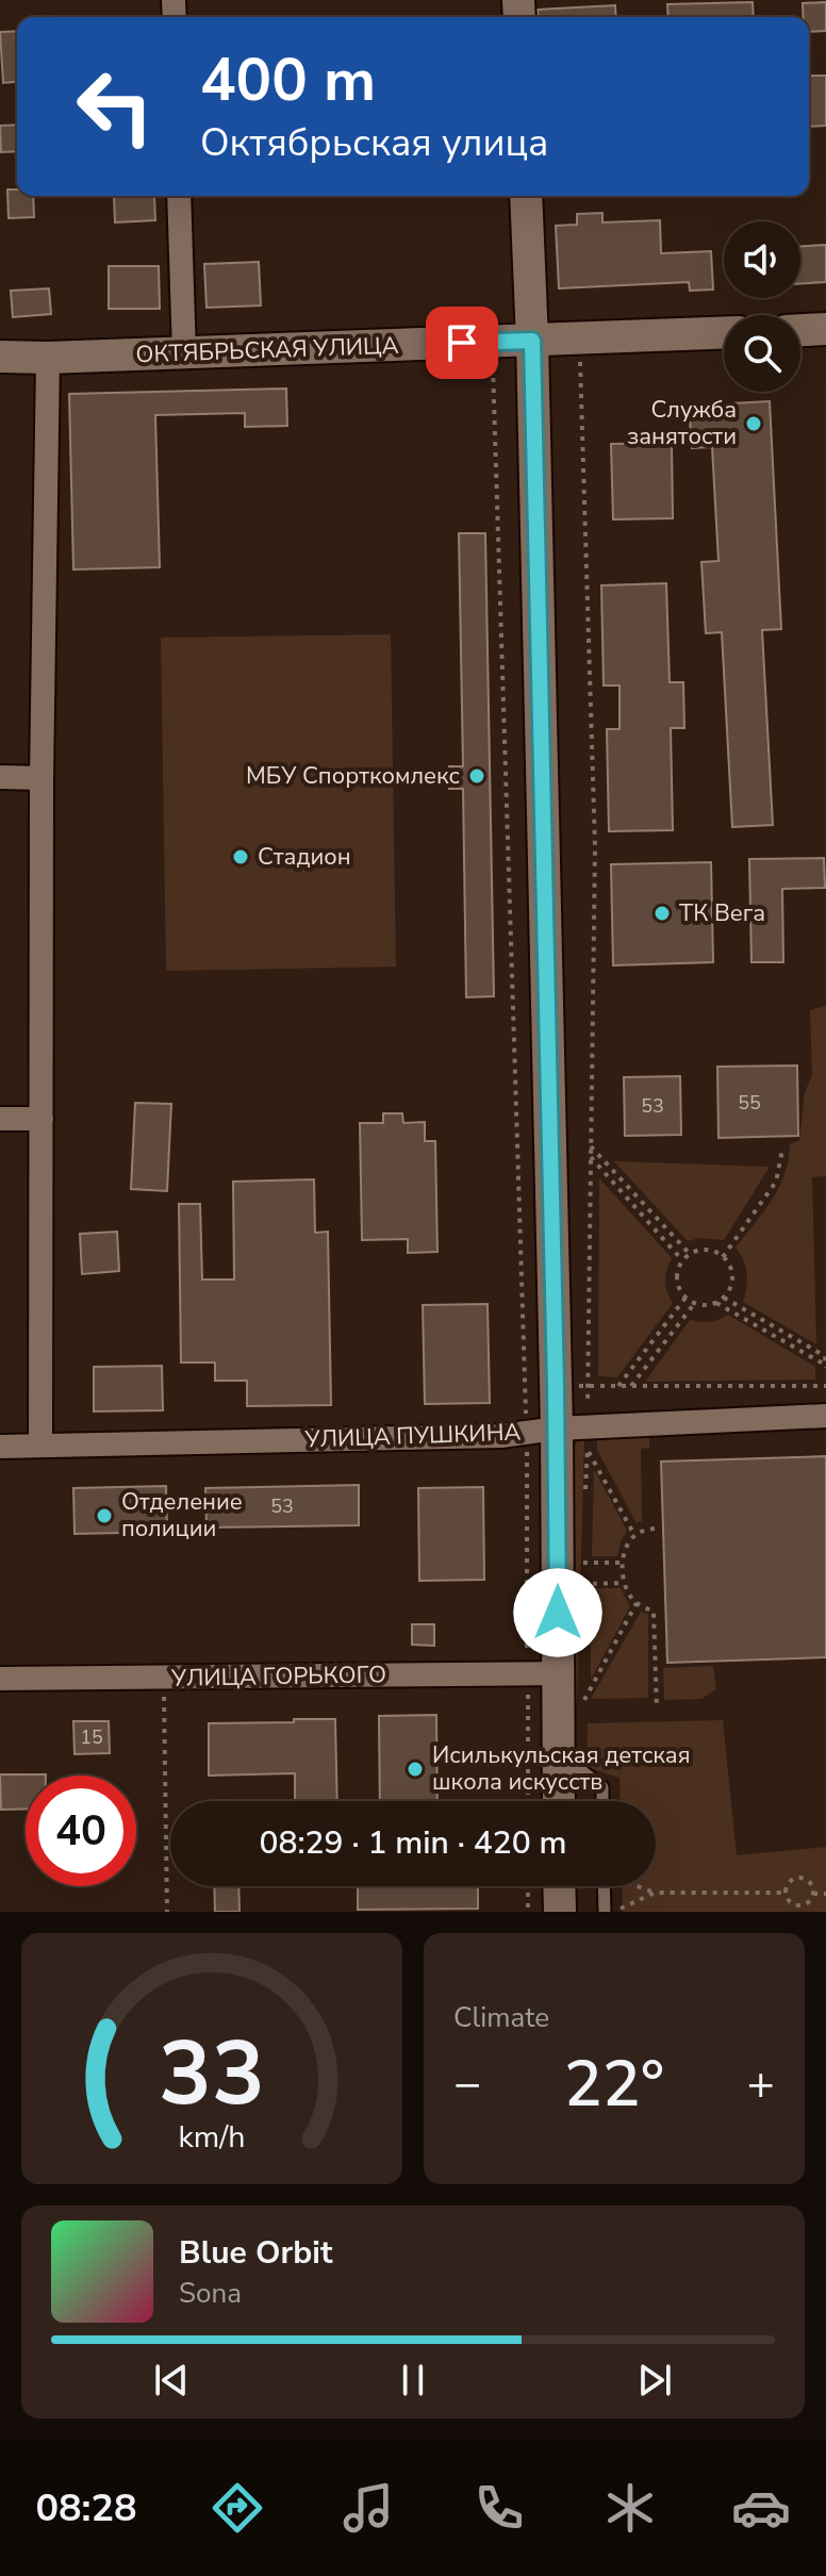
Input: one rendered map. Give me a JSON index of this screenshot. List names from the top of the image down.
{
  "streets": {
    "street": ["ОКТЯБРЬСКАЯ УЛИЦА", "УЛИЦА ПУШКИНА", "УЛИЦА ГОРЬКОГО"]
  },
  "places": [
    "Служба занятости",
    "МБУ Спорткомлекс",
    "Стадион",
    "ТК Вега",
    "Отделение полиции",
    "Исилькульская детская школа искусств"
  ],
  "house_numbers": [
    "55",
    "53",
    "53",
    "15"
  ],
  "page": {
    "turn": ["400 m", "Октябрьская улица"],
    "limit": "40",
    "trip": "08:29 · 1 min · 420 m",
    "tile": "Climate",
    "heat": ["−", "22°", "+"],
    "song": ["Blue Orbit", "Sona"],
    "tabs": "08:28",
    "gauge": ["33", "km/h"]
  }
}
